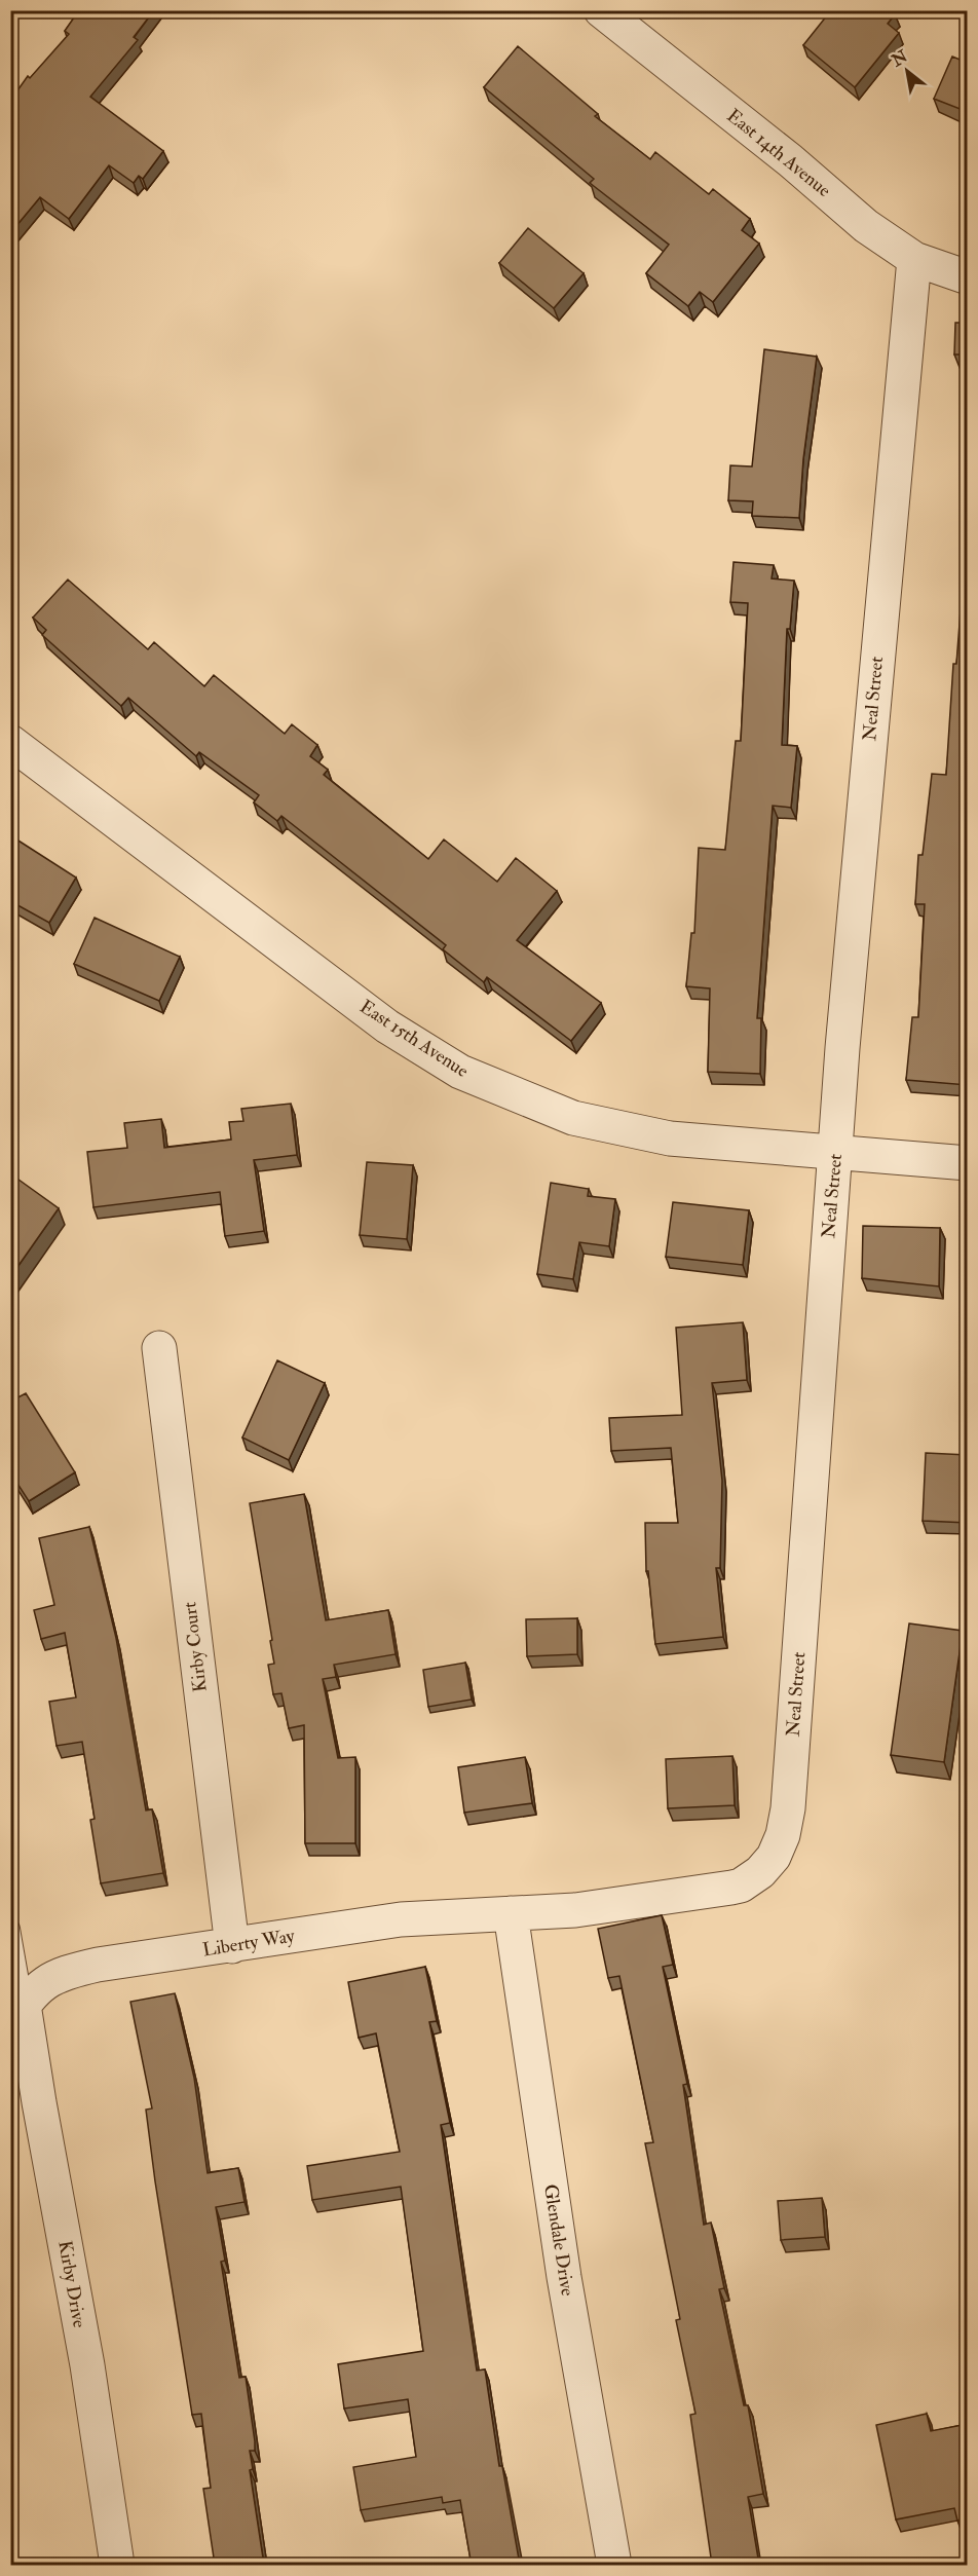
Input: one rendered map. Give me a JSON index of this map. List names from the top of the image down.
{
  "streets": {
    "street": [
      "East 14th Avenue",
      "Neal Street",
      "East 15th Avenue",
      "Kirby Court",
      "Liberty Way",
      "Glendale Drive",
      "Kirby Drive"
    ]
  },
  "crossings": [
    ["East 14th Avenue", "Neal Street"],
    ["Neal Street", "East 15th Avenue"],
    ["Neal Street", "Liberty Way"],
    ["Neal Street", "Glendale Drive"],
    ["Kirby Court", "Liberty Way"],
    ["Liberty Way", "Glendale Drive"],
    ["Liberty Way", "Kirby Drive"]
  ],
  "north": "top left"
}
